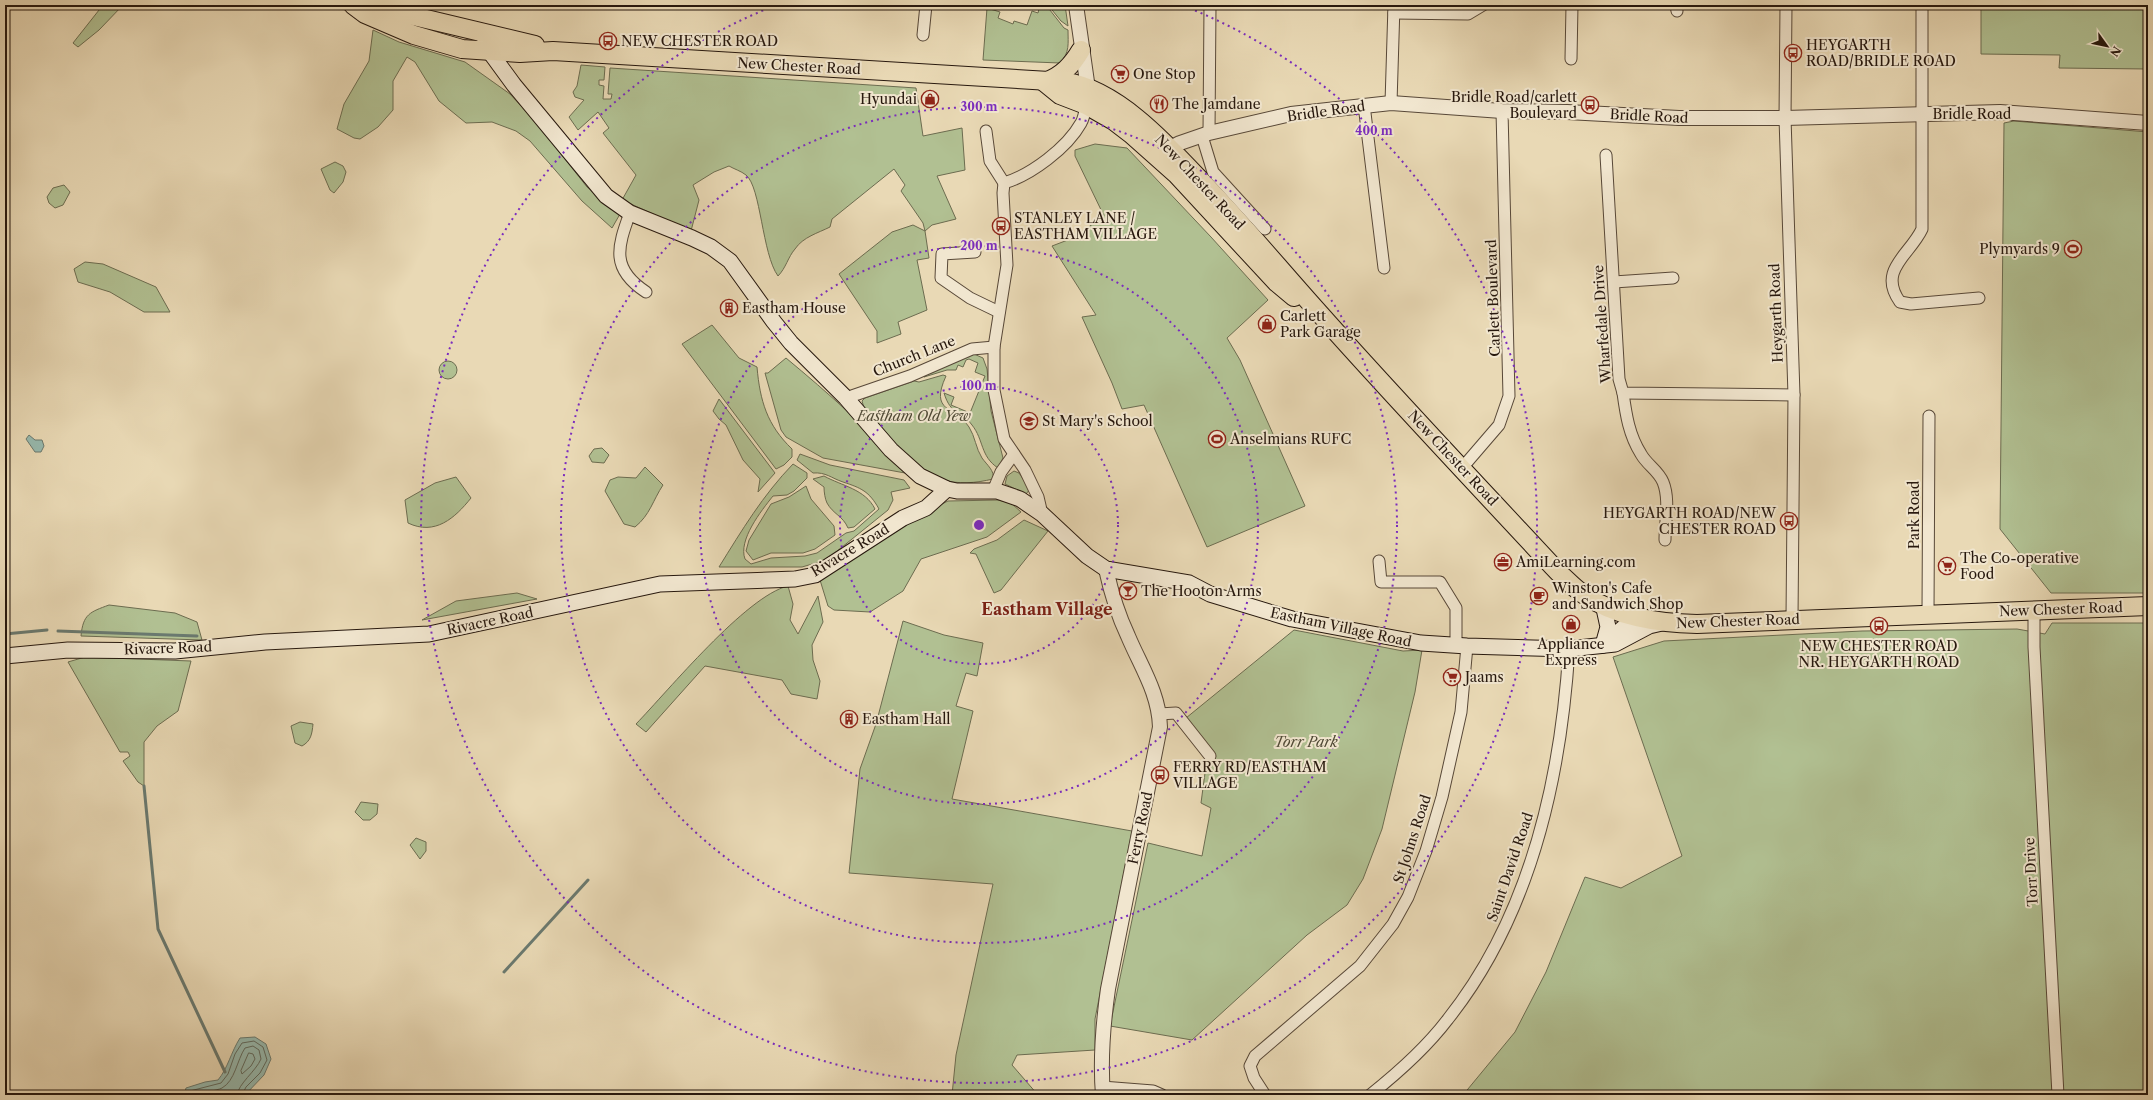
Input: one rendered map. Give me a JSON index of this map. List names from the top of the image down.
{
  "streets": {
    "highway": ["New Chester Road"],
    "main road": ["Rivacre Road", "Eastham Village Road"],
    "street": [
      "Bridle Road",
      "Carlett Boulevard",
      "Heygarth Road",
      "Wharfedale Drive",
      "Church Lane",
      "Park Road",
      "Ferry Road",
      "St Johns Road",
      "Saint David Road",
      "Torr Drive"
    ]
  },
  "crossings": [
    ["New Chester Road", "Bridle Road"],
    ["New Chester Road", "Carlett Boulevard"],
    ["New Chester Road", "Heygarth Road"],
    ["New Chester Road", "Park Road"],
    ["New Chester Road", "Eastham Village Road"],
    ["New Chester Road", "Torr Drive"],
    ["Bridle Road", "Carlett Boulevard"],
    ["Bridle Road", "Heygarth Road"],
    ["Heygarth Road", "Wharfedale Drive"],
    ["Church Lane", "Eastham Village Road"],
    ["Rivacre Road", "Eastham Village Road"],
    ["Eastham Village Road", "Ferry Road"],
    ["Eastham Village Road", "St Johns Road"],
    ["Eastham Village Road", "Saint David Road"]
  ],
  "districts": ["Eastham Village"],
  "parks": ["Eastham Old Yew", "Torr Park"],
  "places": {
    "bus stop": [
      "NEW CHESTER ROAD",
      "HEYGARTH ROAD/BRIDLE ROAD",
      "Bridle Road/carlett Boulevard",
      "STANLEY LANE / EASTHAM VILLAGE",
      "HEYGARTH ROAD/NEW CHESTER ROAD",
      "NEW CHESTER ROAD NR. HEYGARTH ROAD",
      "FERRY RD/EASTHAM VILLAGE"
    ],
    "supermarket": ["One Stop", "The Co-operative Food", "Jaams"],
    "shop": ["Hyundai", "Carlett Park Garage", "Appliance Express"],
    "restaurant": ["The Jamdane"],
    "sports": ["Plymyards 9", "Anselmians RUFC"],
    "building": ["Eastham House", "Eastham Hall"],
    "school or university": ["St Mary's School"],
    "office": ["AmiLearning.com"],
    "bar": ["The Hooton Arms"],
    "cafe": ["Winston's Cafe and Sandwich Shop"]
  },
  "north": "bottom right",
  "rings": [
    "300 m",
    "400 m",
    "200 m",
    "100 m"
  ]
}
